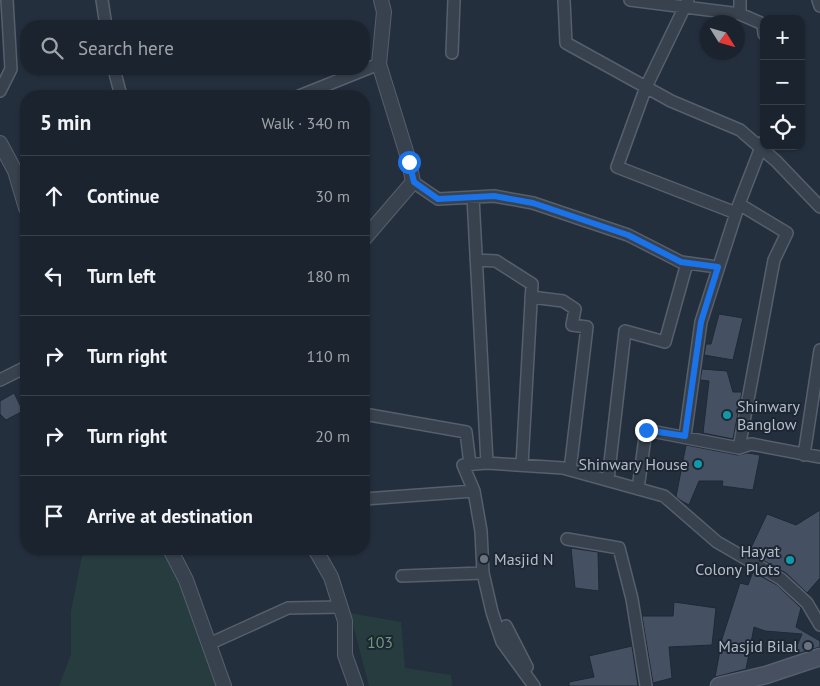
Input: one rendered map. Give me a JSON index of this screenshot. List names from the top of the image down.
{
  "parks": ["103"],
  "places": [
    "Shinwary Banglow",
    "Shinwary House",
    "Masjid N",
    "Hayat Colony Plots",
    "Masjid Bilal"
  ],
  "north": "bottom right",
  "page": {
    "map_buttons": ["+", "−"],
    "search": "Search here",
    "heading": ["5 min", "Walk · 340 m"],
    "list": [
      ["Continue", "30 m"],
      ["Turn left", "180 m"],
      ["Turn right", "110 m"],
      ["Turn right", "20 m"],
      "Arrive at destination"
    ]
  }
}
